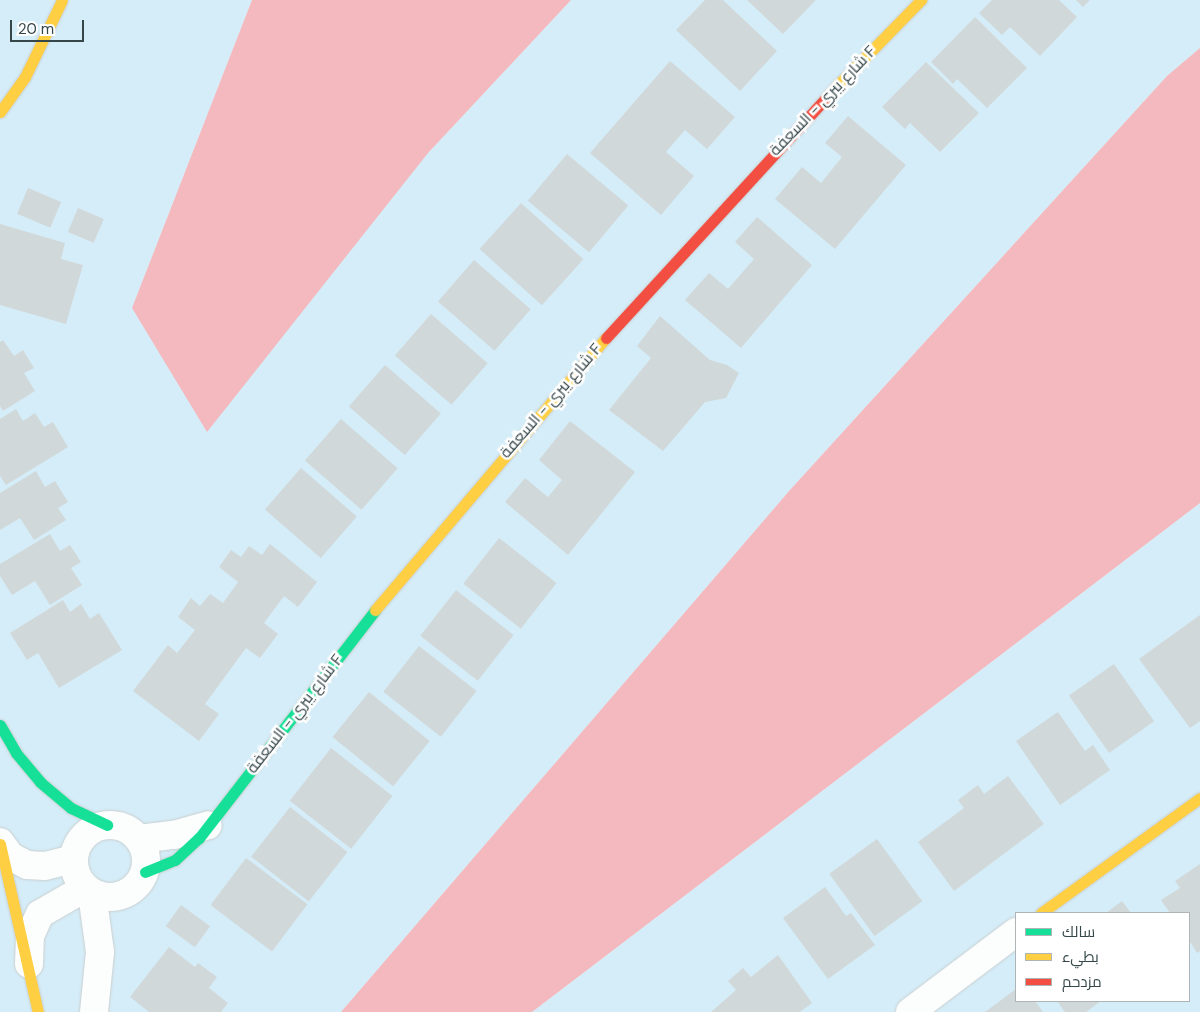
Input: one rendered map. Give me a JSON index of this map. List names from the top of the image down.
{
  "streets": {
    "street": ["شارع يبري - السعفة F"]
  },
  "legend": ["سالك", "بطيء", "مزدحم"],
  "scale_bar": "20 m"
}
